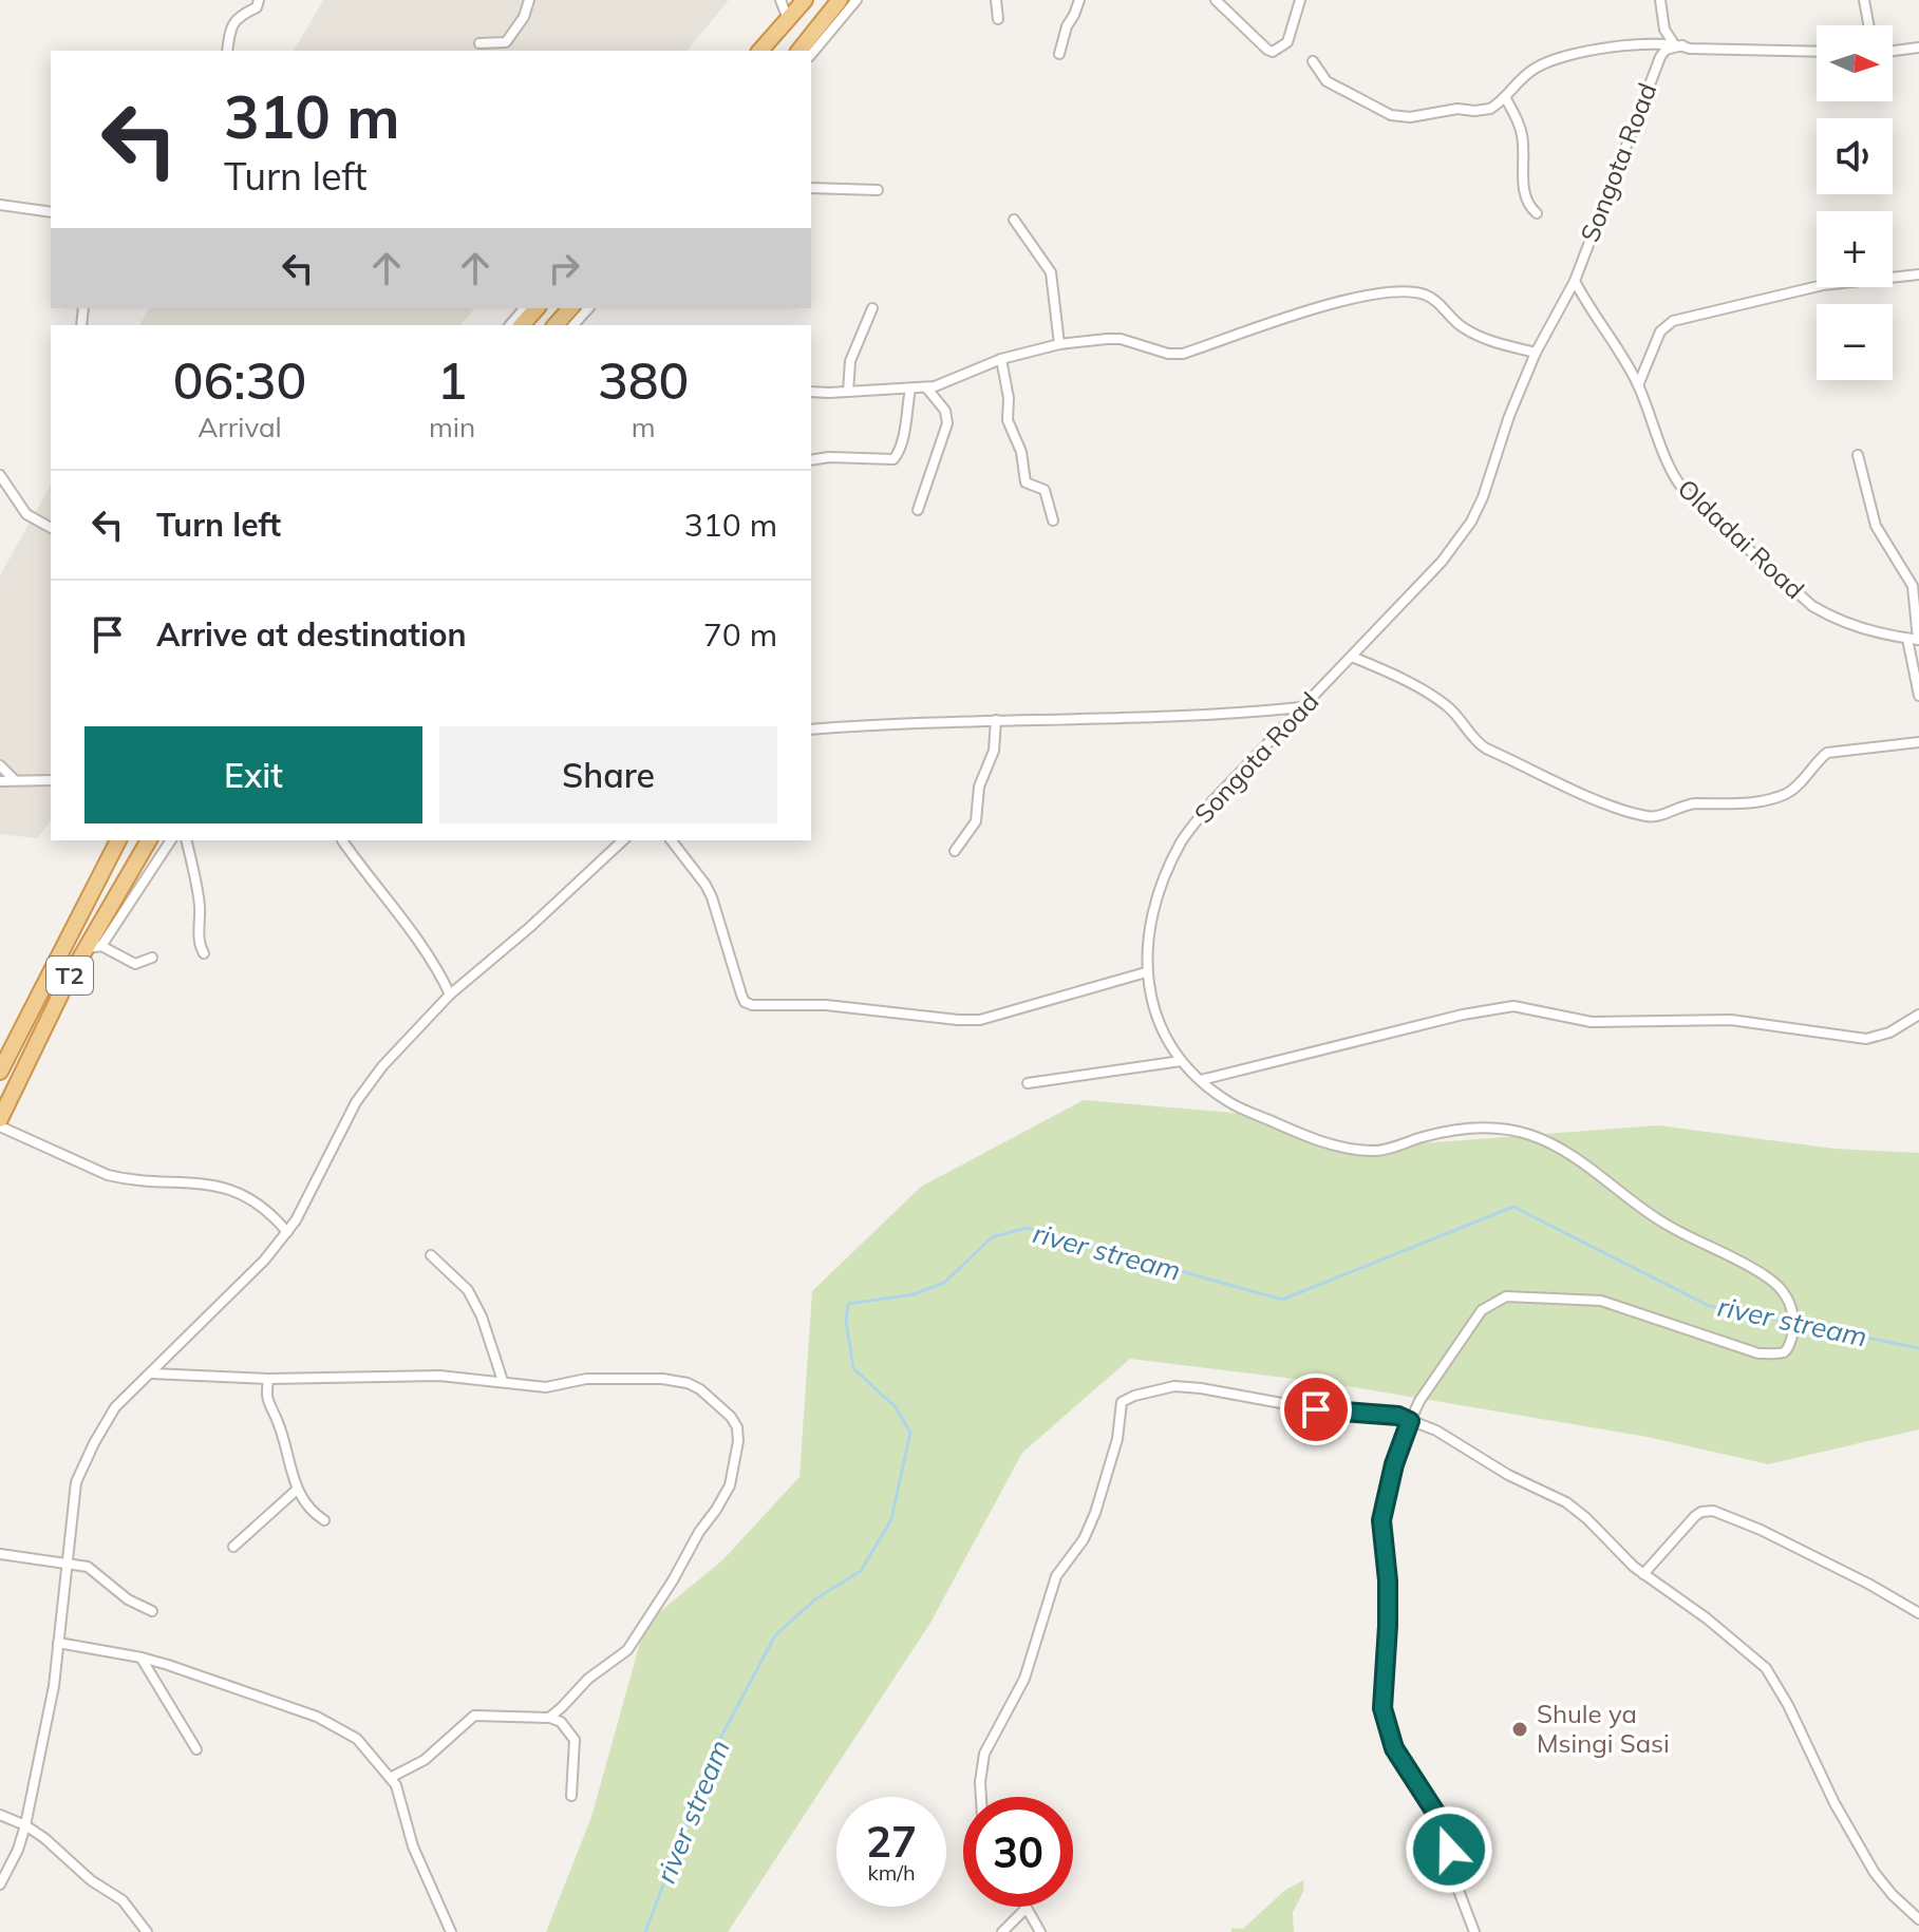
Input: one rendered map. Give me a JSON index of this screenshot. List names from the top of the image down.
{
  "streets": {
    "highway": ["T2"],
    "street": ["Songota Road", "Oldadai Road"]
  },
  "crossings": [
    ["Songota Road", "Oldadai Road"]
  ],
  "water": ["river stream"],
  "places": ["Shule ya Msingi Sasi"],
  "north": "right",
  "page": {
    "map_buttons": ["+", "−"],
    "turn": ["310 m", "Turn left"],
    "eta": [
      "06:30",
      "Arrival",
      "1",
      "min",
      "380",
      "m"
    ],
    "list": [
      {
        "name": "Turn left",
        "value": "310 m"
      },
      {
        "name": "Arrive at destination",
        "value": "70 m"
      }
    ],
    "buttons": ["Exit", "Share"],
    "speed": "27 km/h",
    "limit": "30"
  }
}
